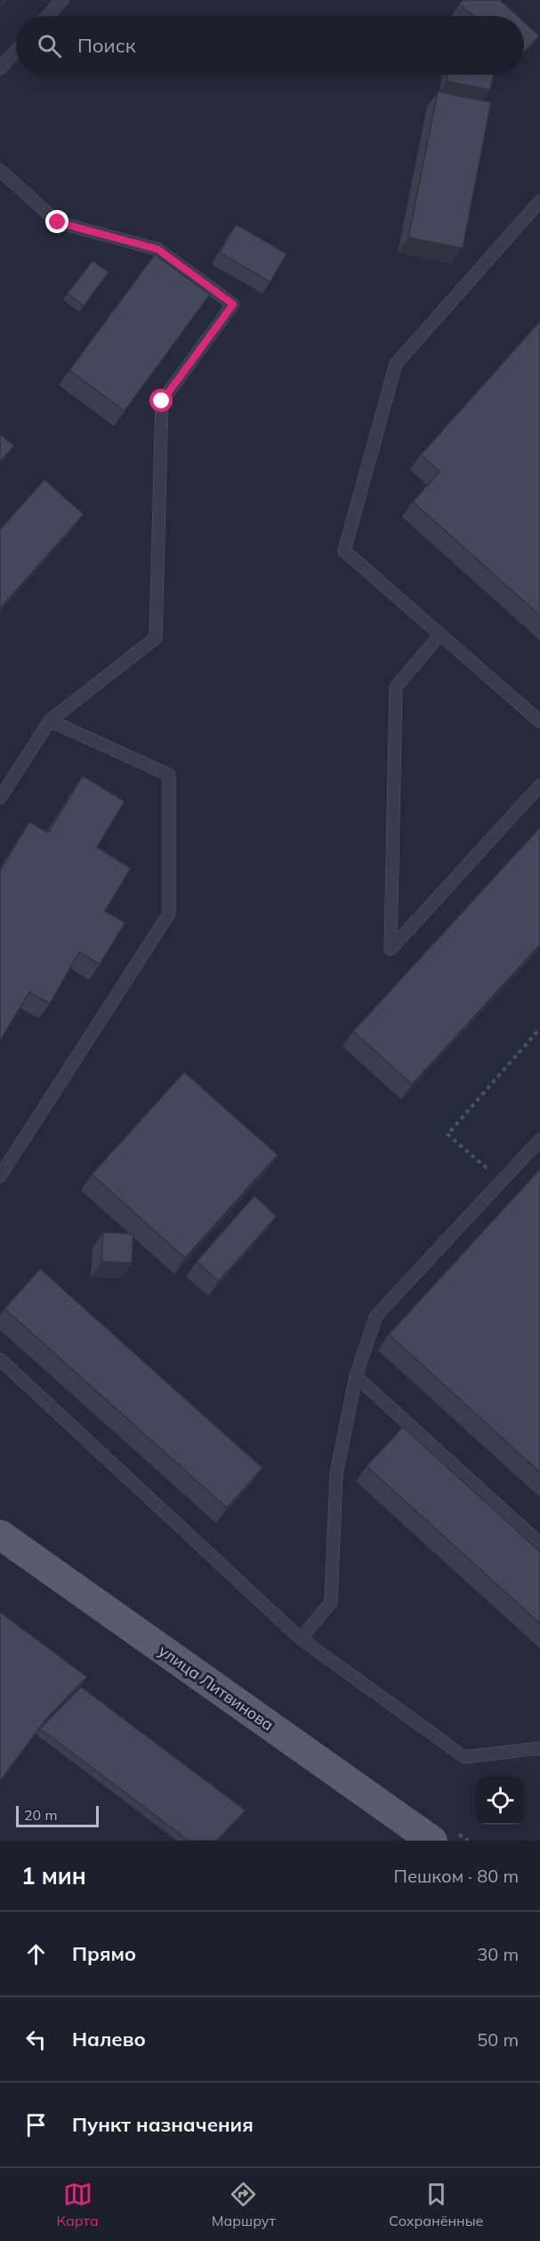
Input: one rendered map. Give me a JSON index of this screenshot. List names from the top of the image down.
{
  "streets": {
    "main road": ["улица Литвинова"]
  },
  "scale_bar": "20 m",
  "page": {
    "search": "Поиск",
    "scale": "20 m",
    "heading": ["1 мин", "Пешком · 80 m"],
    "list": [
      ["Прямо", "30 m"],
      ["Налево", "50 m"],
      "Пункт назначения"
    ],
    "nav": ["Карта", "Маршрут", "Сохранённые"]
  }
}
